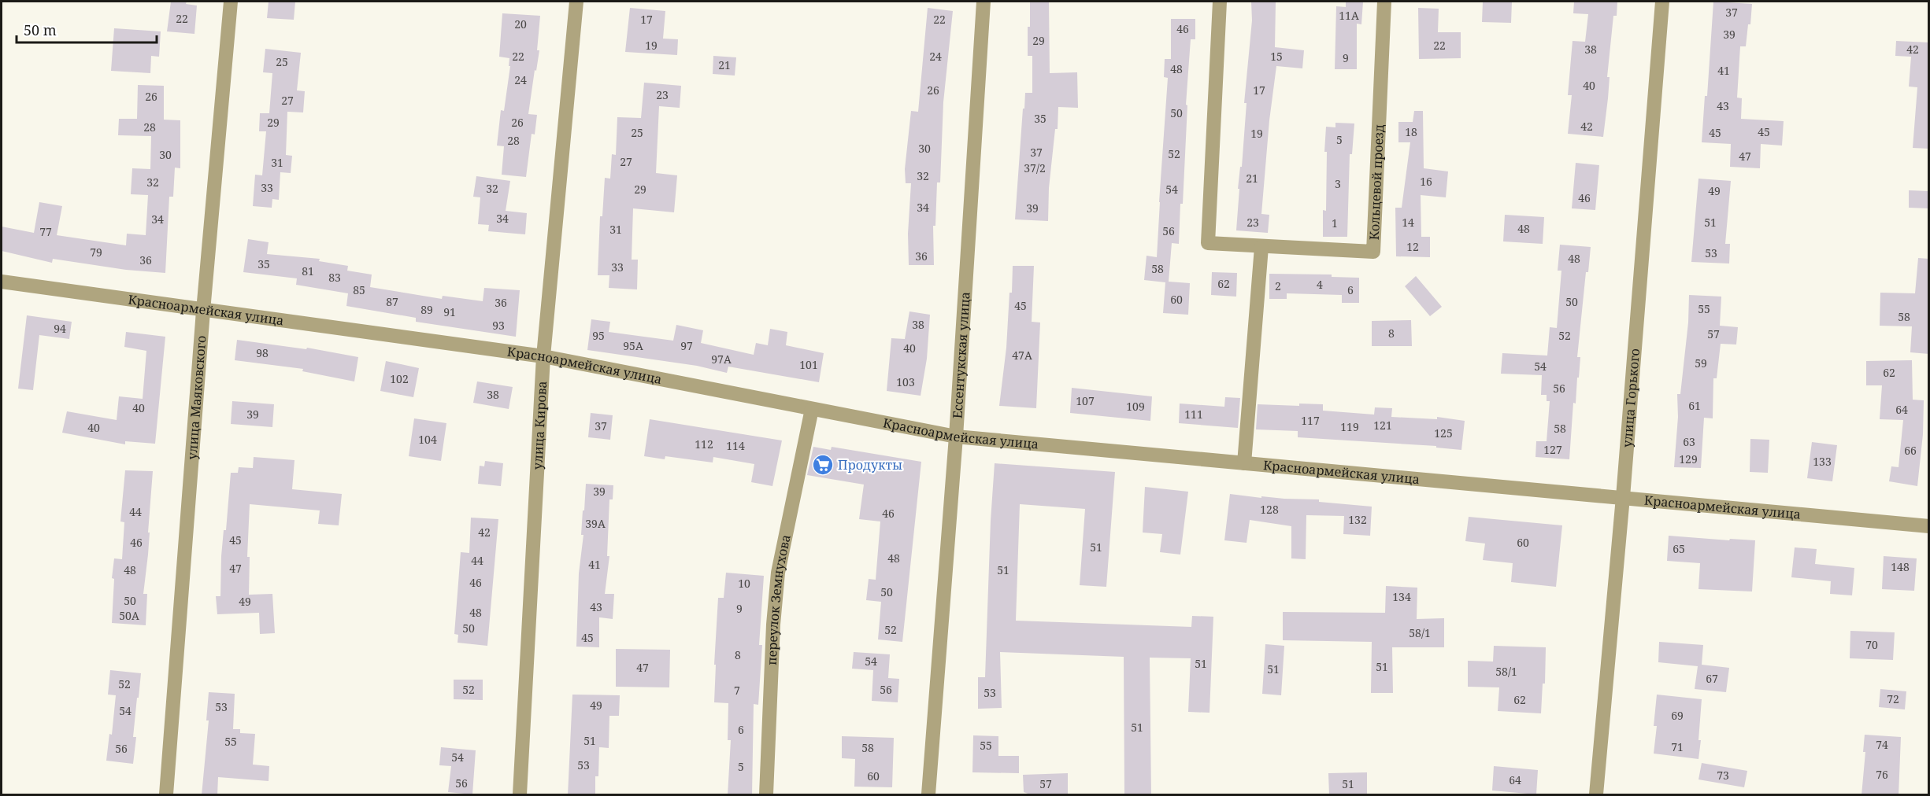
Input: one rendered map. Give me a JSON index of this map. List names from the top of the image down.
{
  "streets": {
    "street": [
      "Кольцевой проезд",
      "Красноармейская улица",
      "Ессентукская улица",
      "улица Маяковского",
      "улица Горького",
      "улица Кирова",
      "переулок Земнухова"
    ]
  },
  "crossings": [
    ["Красноармейская улица", "Ессентукская улица"],
    ["Красноармейская улица", "улица Маяковского"],
    ["Красноармейская улица", "улица Горького"],
    ["Красноармейская улица", "улица Кирова"],
    ["Красноармейская улица", "переулок Земнухова"]
  ],
  "places": {
    "supermarket": ["Продукты"]
  },
  "house_numbers": [
    "37",
    "11А",
    "22",
    "17",
    "22",
    "20",
    "46",
    "39",
    "29",
    "19",
    "22",
    "38",
    "42",
    "22",
    "24",
    "15",
    "9",
    "25",
    "21",
    "48",
    "41",
    "24",
    "40",
    "26",
    "17",
    "23",
    "26",
    "27",
    "43",
    "50",
    "35",
    "29",
    "26",
    "42",
    "28",
    "18",
    "45",
    "25",
    "45",
    "19",
    "5",
    "28",
    "30",
    "37",
    "52",
    "30",
    "47",
    "27",
    "31",
    "37/2",
    "32",
    "21",
    "16",
    "32",
    "3",
    "33",
    "32",
    "29",
    "54",
    "49",
    "46",
    "34",
    "39",
    "34",
    "34",
    "23",
    "14",
    "51",
    "1",
    "48",
    "31",
    "56",
    "77",
    "12",
    "79",
    "53",
    "36",
    "48",
    "36",
    "35",
    "33",
    "58",
    "81",
    "83",
    "62",
    "4",
    "2",
    "85",
    "6",
    "60",
    "87",
    "50",
    "36",
    "45",
    "55",
    "89",
    "91",
    "58",
    "38",
    "93",
    "94",
    "8",
    "57",
    "95",
    "52",
    "95А",
    "97",
    "40",
    "98",
    "47А",
    "97А",
    "59",
    "101",
    "54",
    "62",
    "102",
    "103",
    "56",
    "38",
    "107",
    "61",
    "109",
    "40",
    "64",
    "39",
    "111",
    "117",
    "121",
    "37",
    "119",
    "40",
    "58",
    "125",
    "104",
    "63",
    "112",
    "114",
    "127",
    "66",
    "129",
    "133",
    "39",
    "128",
    "44",
    "46",
    "132",
    "39А",
    "42",
    "45",
    "46",
    "60",
    "51",
    "65",
    "48",
    "44",
    "41",
    "148",
    "47",
    "48",
    "51",
    "46",
    "10",
    "50",
    "134",
    "50",
    "49",
    "43",
    "9",
    "48",
    "50А",
    "50",
    "52",
    "58/1",
    "45",
    "70",
    "8",
    "54",
    "51",
    "51",
    "47",
    "51",
    "58/1",
    "67",
    "52",
    "52",
    "56",
    "7",
    "53",
    "72",
    "62",
    "49",
    "53",
    "54",
    "69",
    "51",
    "6",
    "51",
    "55",
    "74",
    "55",
    "71",
    "58",
    "56",
    "54",
    "53",
    "5",
    "76",
    "73",
    "60",
    "64",
    "56",
    "57",
    "51"
  ],
  "scale_bar": "50 m"
}
